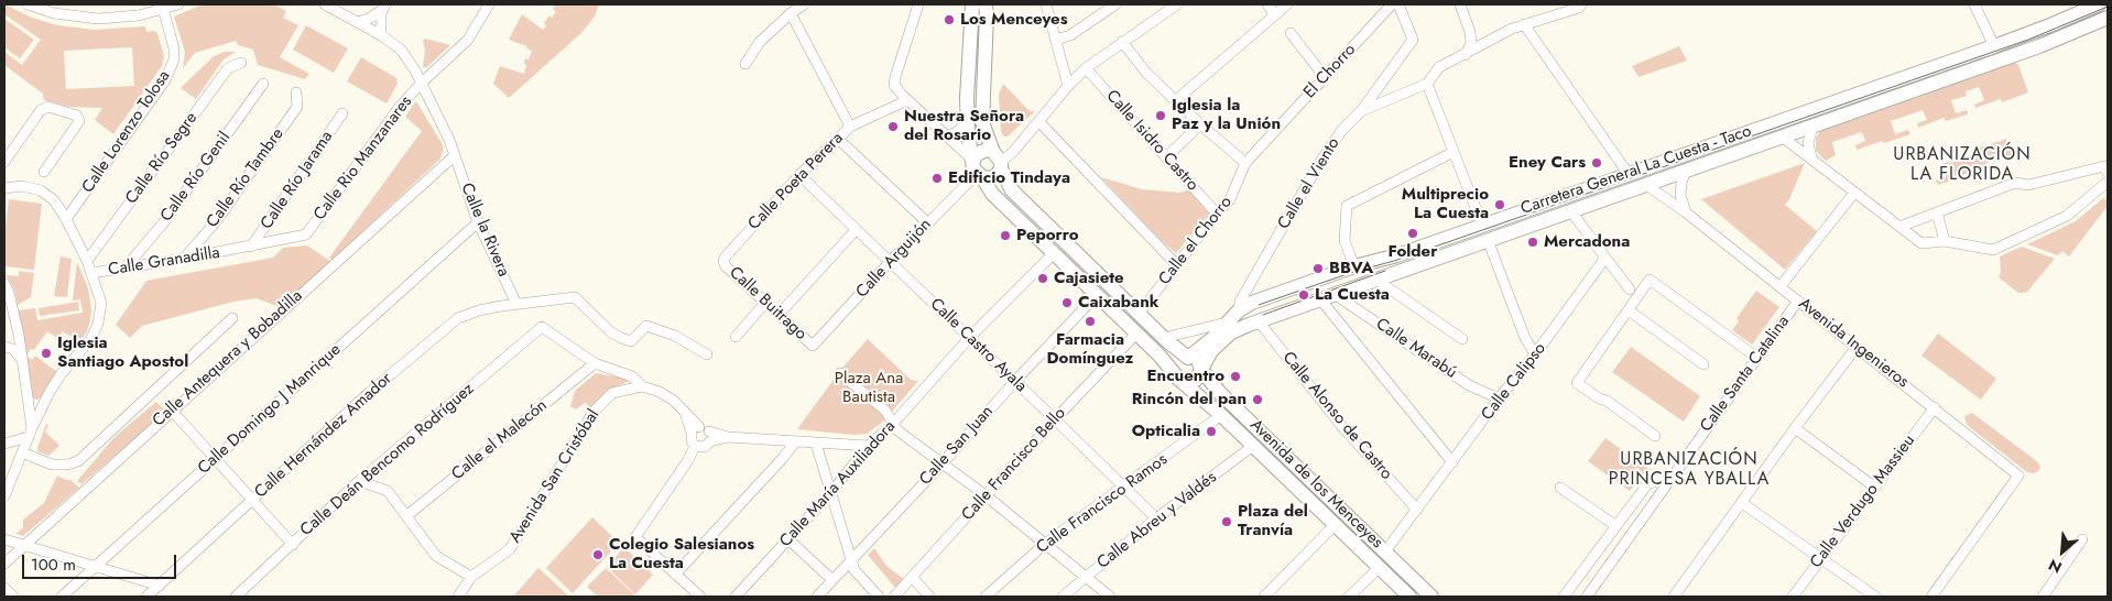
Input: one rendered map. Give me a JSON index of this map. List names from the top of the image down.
{
  "streets": {
    "main road": ["Carretera General La Cuesta - Taco", "Avenida de los Menceyes"],
    "street": [
      "El Chorro",
      "Calle Lorenzo Tolosa",
      "Calle Isidro Castro",
      "Calle Río Segre",
      "Calle Rio Manzanares",
      "Calle Río Genil",
      "Calle Río Tambre",
      "Calle Río Jarama",
      "Calle Poeta Perera",
      "Calle el Viento",
      "Calle la Rivera",
      "Calle el Chorro",
      "Calle Arguijón",
      "Calle Granadilla",
      "Calle Buitrago",
      "Avenida Ingenieros",
      "Calle Castro Ayala",
      "Calle Marabú",
      "Calle Antequera y Bobadilla",
      "Calle Santa Catalina",
      "Calle Calipso",
      "Calle Domingo J Manrique",
      "Calle Alonso de Castro",
      "Calle Hernández Amador",
      "Calle el Malecón",
      "Calle San Juan",
      "Calle Deán Bencomo Rodríguez",
      "Calle Francisco Bello",
      "Avenida San Cristóbal",
      "Calle María Auxiliadora",
      "Calle Verdugo Massieu",
      "Calle Francisco Ramos",
      "Calle Abreu y Valdés"
    ]
  },
  "crossings": [
    ["El Chorro", "Calle el Chorro"],
    ["Calle Lorenzo Tolosa", "Calle Granadilla"],
    ["Calle Isidro Castro", "Calle el Chorro"],
    ["Calle Río Segre", "Calle Granadilla"],
    ["Calle Rio Manzanares", "Calle la Rivera"],
    ["Calle Rio Manzanares", "Calle Granadilla"],
    ["Carretera General La Cuesta - Taco", "Calle el Viento"],
    ["Carretera General La Cuesta - Taco", "Avenida Ingenieros"],
    ["Carretera General La Cuesta - Taco", "Calle Marabú"],
    ["Carretera General La Cuesta - Taco", "Calle Alonso de Castro"],
    ["Carretera General La Cuesta - Taco", "Avenida de los Menceyes"],
    ["Calle Río Genil", "Calle Granadilla"],
    ["Calle Río Tambre", "Calle Granadilla"],
    ["Calle Río Jarama", "Calle Granadilla"],
    ["Calle Poeta Perera", "Calle Buitrago"],
    ["Calle Poeta Perera", "Calle Castro Ayala"],
    ["Calle la Rivera", "Calle Antequera y Bobadilla"],
    ["Calle la Rivera", "Calle Domingo J Manrique"],
    ["Calle la Rivera", "Calle Hernández Amador"],
    ["Calle Arguijón", "Calle Buitrago"],
    ["Calle Arguijón", "Calle Castro Ayala"],
    ["Calle Arguijón", "Avenida de los Menceyes"],
    ["Avenida Ingenieros", "Calle Santa Catalina"],
    ["Avenida Ingenieros", "Calle Verdugo Massieu"],
    ["Calle Castro Ayala", "Calle San Juan"],
    ["Calle Castro Ayala", "Calle Francisco Bello"],
    ["Calle Castro Ayala", "Calle María Auxiliadora"],
    ["Calle Castro Ayala", "Calle Francisco Ramos"],
    ["Calle Castro Ayala", "Calle Abreu y Valdés"],
    ["Calle Marabú", "Calle Calipso"],
    ["Calle Calipso", "Calle Alonso de Castro"],
    ["Calle Calipso", "Avenida de los Menceyes"],
    ["Calle el Malecón", "Calle Deán Bencomo Rodríguez"],
    ["Calle San Juan", "Avenida de los Menceyes"],
    ["Calle Francisco Bello", "Avenida de los Menceyes"],
    ["Calle María Auxiliadora", "Avenida de los Menceyes"],
    ["Avenida de los Menceyes", "Calle Francisco Ramos"],
    ["Avenida de los Menceyes", "Calle Abreu y Valdés"]
  ],
  "districts": ["URBANIZACIÓN LA FLORIDA", "URBANIZACIÓN PRINCESA YBALLA"],
  "parks": ["Plaza Ana Bautista"],
  "places": [
    "Los Menceyes",
    "Iglesia la Paz y la Unión",
    "Nuestra Señora del Rosario",
    "Eney Cars",
    "Edificio Tindaya",
    "Multiprecio La Cuesta",
    "Folder",
    "Peporro",
    "Mercadona",
    "BBVA",
    "Cajasiete",
    "La Cuesta",
    "Caixabank",
    "Farmacia Domínguez",
    "Iglesia Santiago Apostol",
    "Encuentro",
    "Rincón del pan",
    "Opticalia",
    "Plaza del Tranvía",
    "Colegio Salesianos La Cuesta"
  ],
  "scale_bar": "100 m",
  "north": "bottom left"
}
